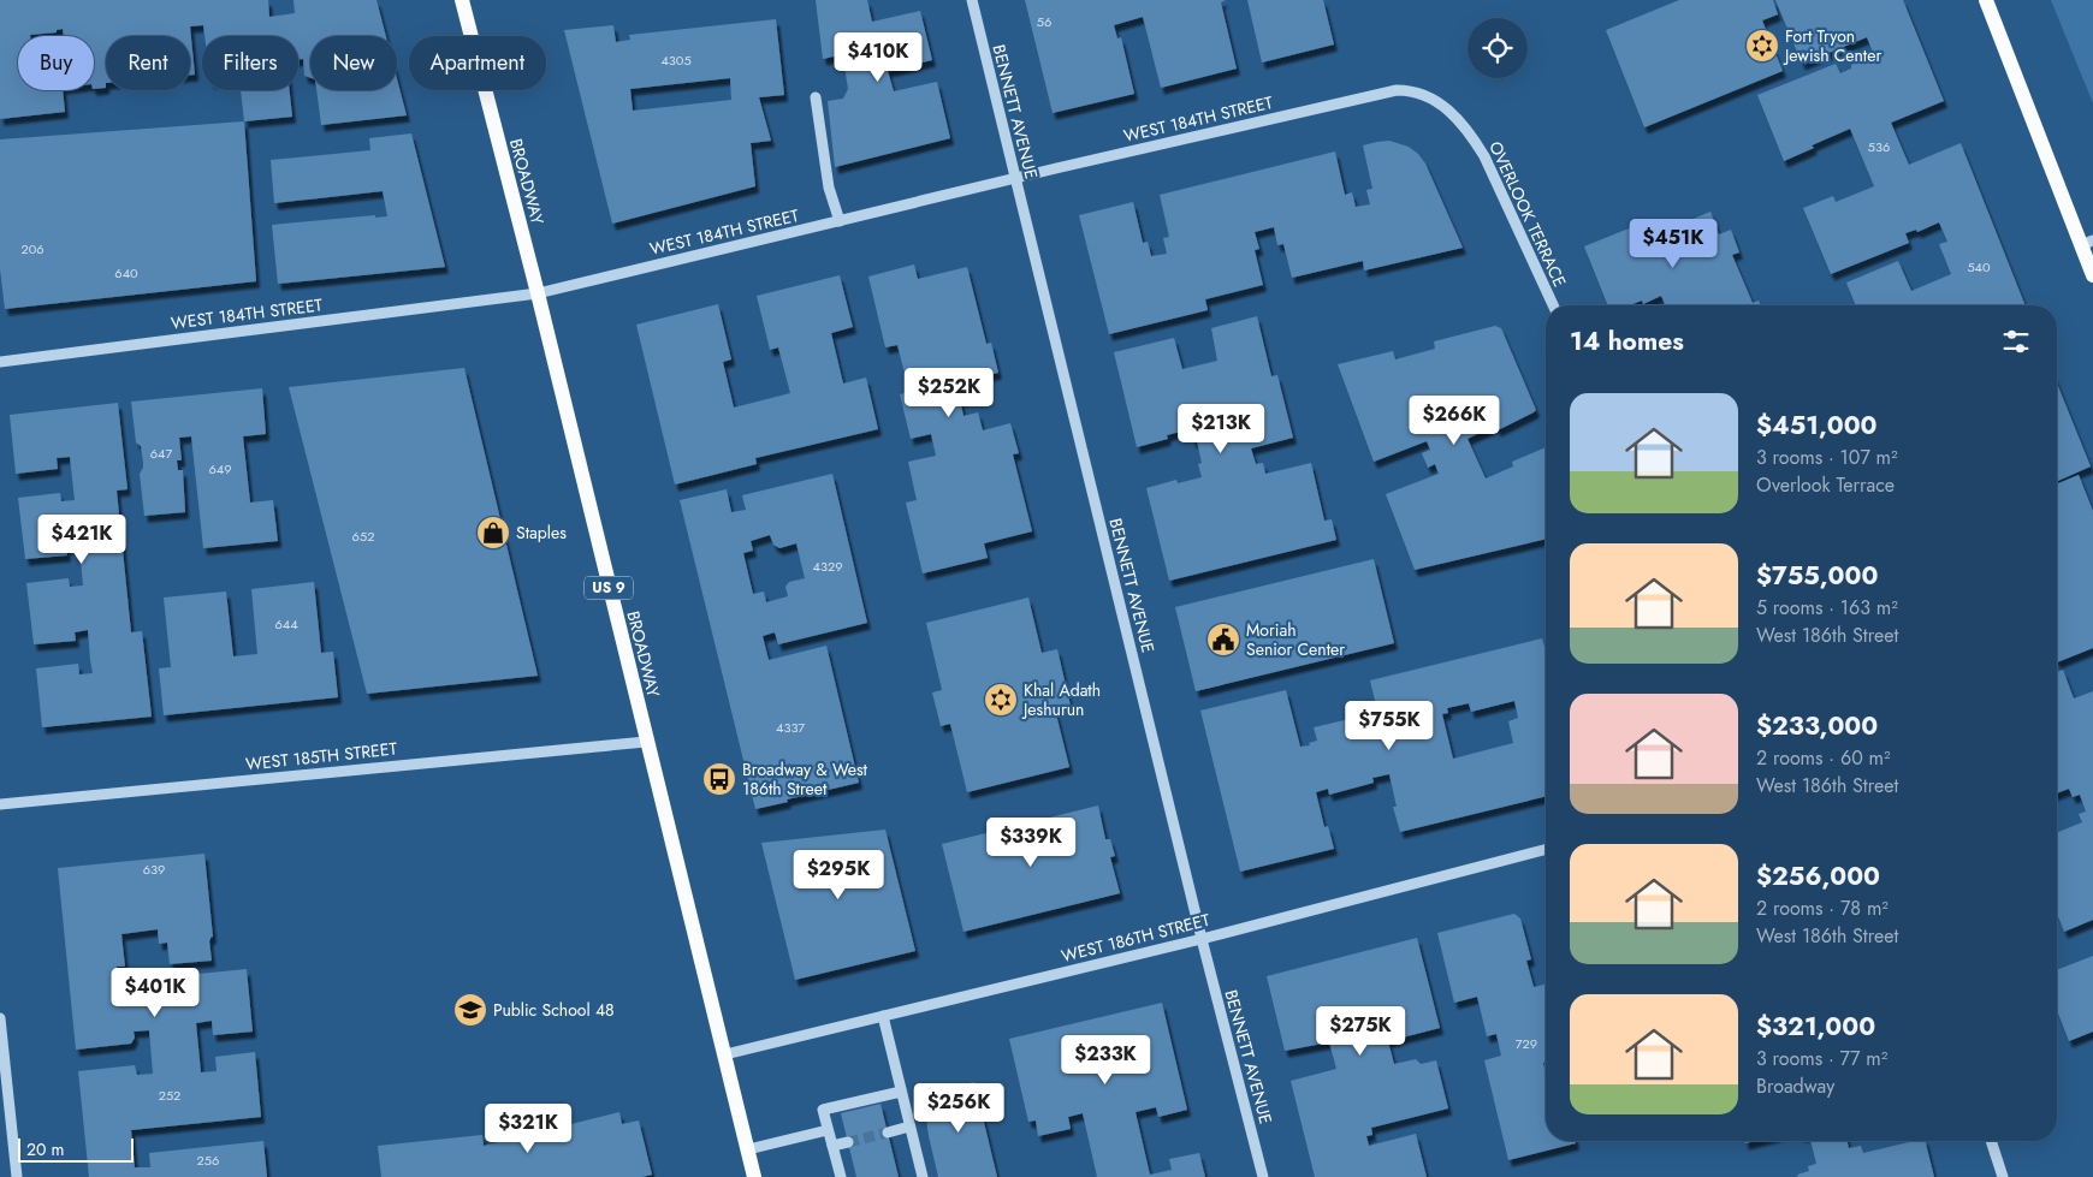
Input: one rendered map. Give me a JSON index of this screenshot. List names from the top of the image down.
{
  "streets": {
    "main road": ["BROADWAY", "US 9"],
    "street": [
      "BENNETT AVENUE",
      "WEST 184TH STREET",
      "OVERLOOK TERRACE",
      "WEST 185TH STREET",
      "WEST 186TH STREET"
    ]
  },
  "crossings": [
    ["BENNETT AVENUE", "WEST 184TH STREET"],
    ["BENNETT AVENUE", "WEST 186TH STREET"],
    ["WEST 184TH STREET", "BROADWAY"],
    ["WEST 184TH STREET", "OVERLOOK TERRACE"],
    ["BROADWAY", "WEST 185TH STREET"],
    ["BROADWAY", "WEST 186TH STREET"]
  ],
  "places": {
    "synagogue": ["Fort Tryon Jewish Center", "Khal Adath Jeshurun"],
    "shop": ["Staples"],
    "public building": ["Moriah Senior Center"],
    "bus stop": ["Broadway & West 186th Street"],
    "school or university": ["Public School 48"]
  },
  "house_numbers": [
    "56",
    "4305",
    "536",
    "206",
    "540",
    "640",
    "647",
    "649",
    "652",
    "4329",
    "644",
    "4337",
    "639",
    "729",
    "252",
    "256"
  ],
  "scale_bar": "20 m",
  "page": {
    "price": [
      "$410K",
      "$451K",
      "$252K",
      "$266K",
      "$213K",
      "$421K",
      "$755K",
      "$339K",
      "$295K",
      "$401K",
      "$275K",
      "$233K",
      "$256K",
      "$321K"
    ],
    "chip": [
      "Buy",
      "Rent",
      "Filters",
      "New",
      "Apartment"
    ],
    "heading": "14 homes",
    "list": [
      {
        "name": "$451,000",
        "note": "3 rooms · 107 m² · Overlook Terrace"
      },
      {
        "name": "$755,000",
        "note": "5 rooms · 163 m² · West 186th Street"
      },
      {
        "name": "$233,000",
        "note": "2 rooms · 60 m² · West 186th Street"
      },
      {
        "name": "$256,000",
        "note": "2 rooms · 78 m² · West 186th Street"
      },
      {
        "name": "$321,000",
        "note": "3 rooms · 77 m² · Broadway"
      }
    ],
    "scale": "20 m"
  }
}
